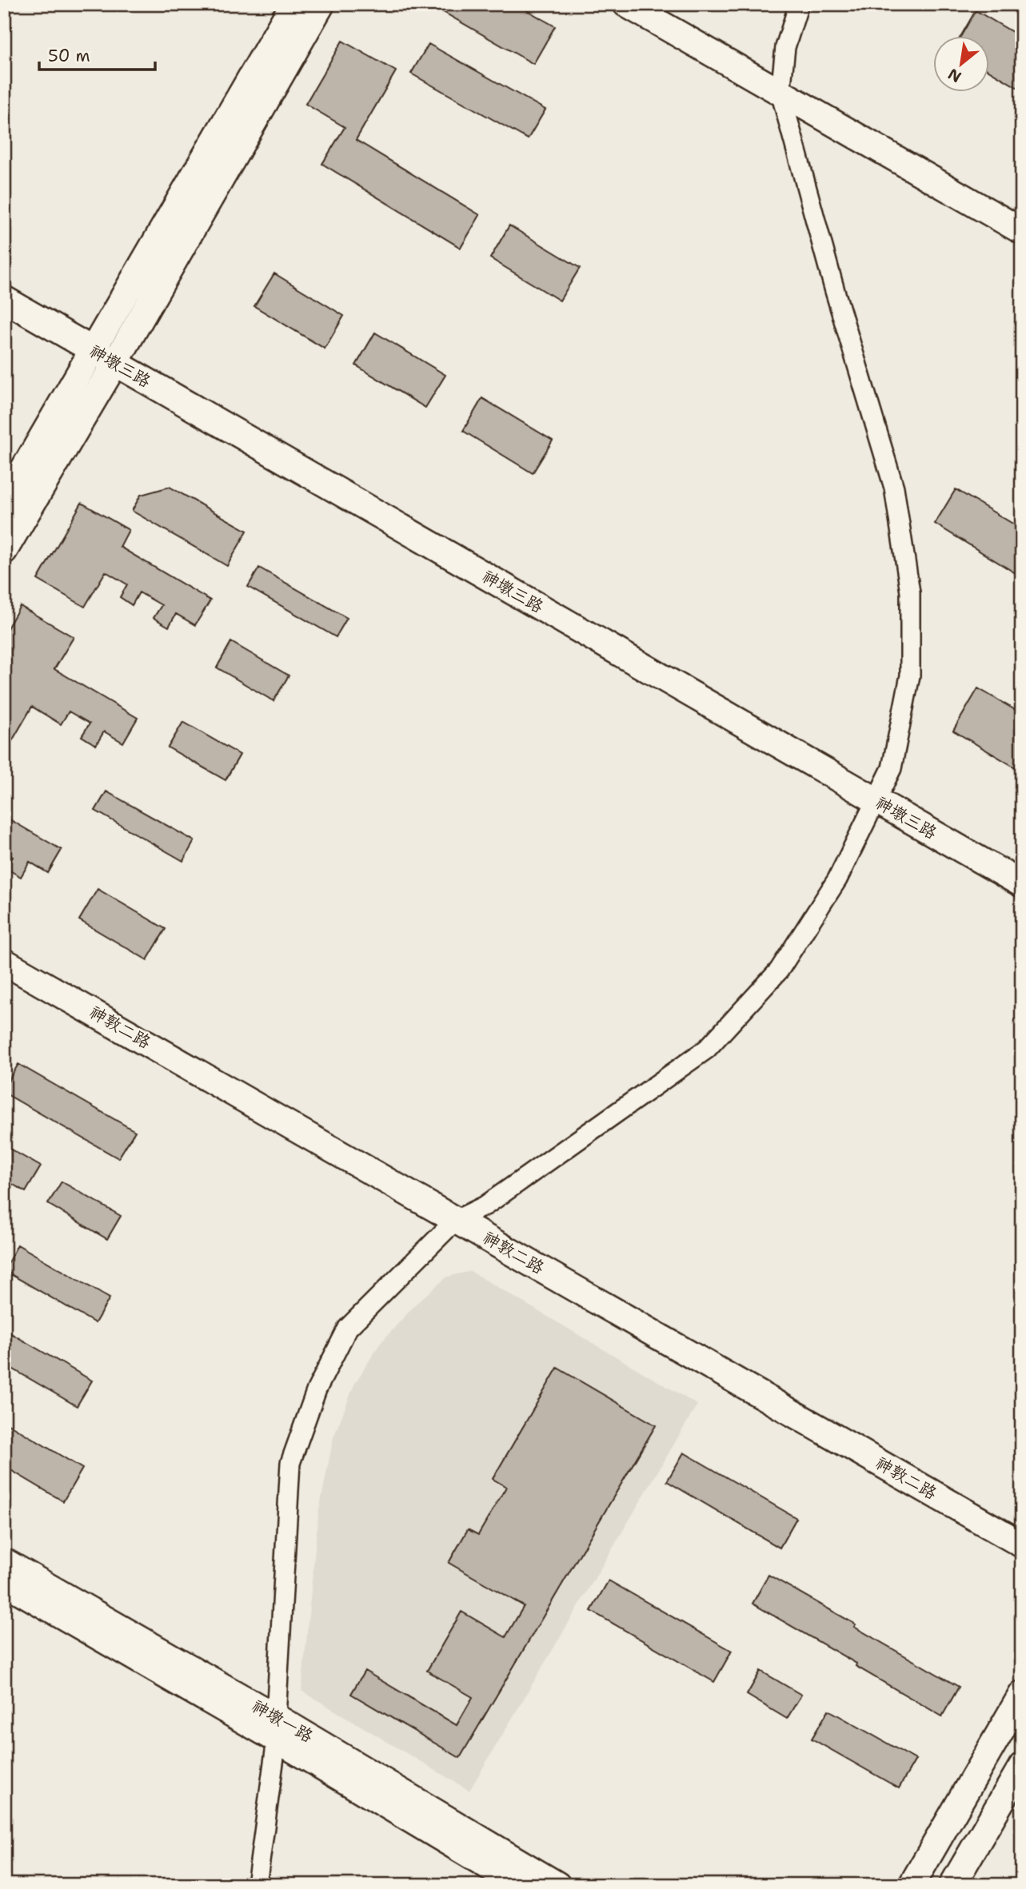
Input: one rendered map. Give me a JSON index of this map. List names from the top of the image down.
{
  "streets": {
    "street": ["神墩三路", "神敦二路", "神墩一路"]
  },
  "scale_bar": "50 m",
  "north": "bottom left"
}
